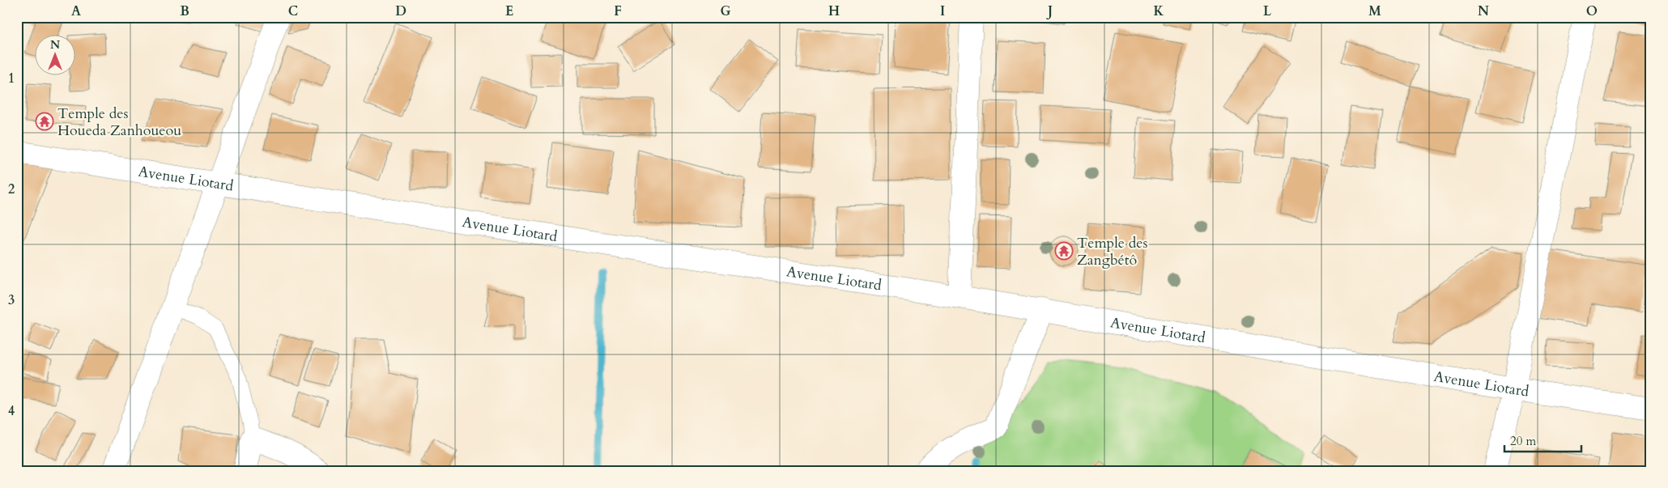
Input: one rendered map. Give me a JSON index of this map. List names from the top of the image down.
{
  "streets": {
    "street": ["Avenue Liotard"]
  },
  "places": {
    "temple": ["Temple des Houeda Zanhoueou", "Temple des Zangbétô"]
  },
  "scale_bar": "20 m",
  "north": "top",
  "grid": {
    "columns": [
      "A",
      "B",
      "C",
      "D",
      "E",
      "F",
      "G",
      "H",
      "I",
      "J",
      "K",
      "L",
      "M",
      "N",
      "O"
    ],
    "rows": [
      "1",
      "2",
      "3",
      "4"
    ]
  }
}
